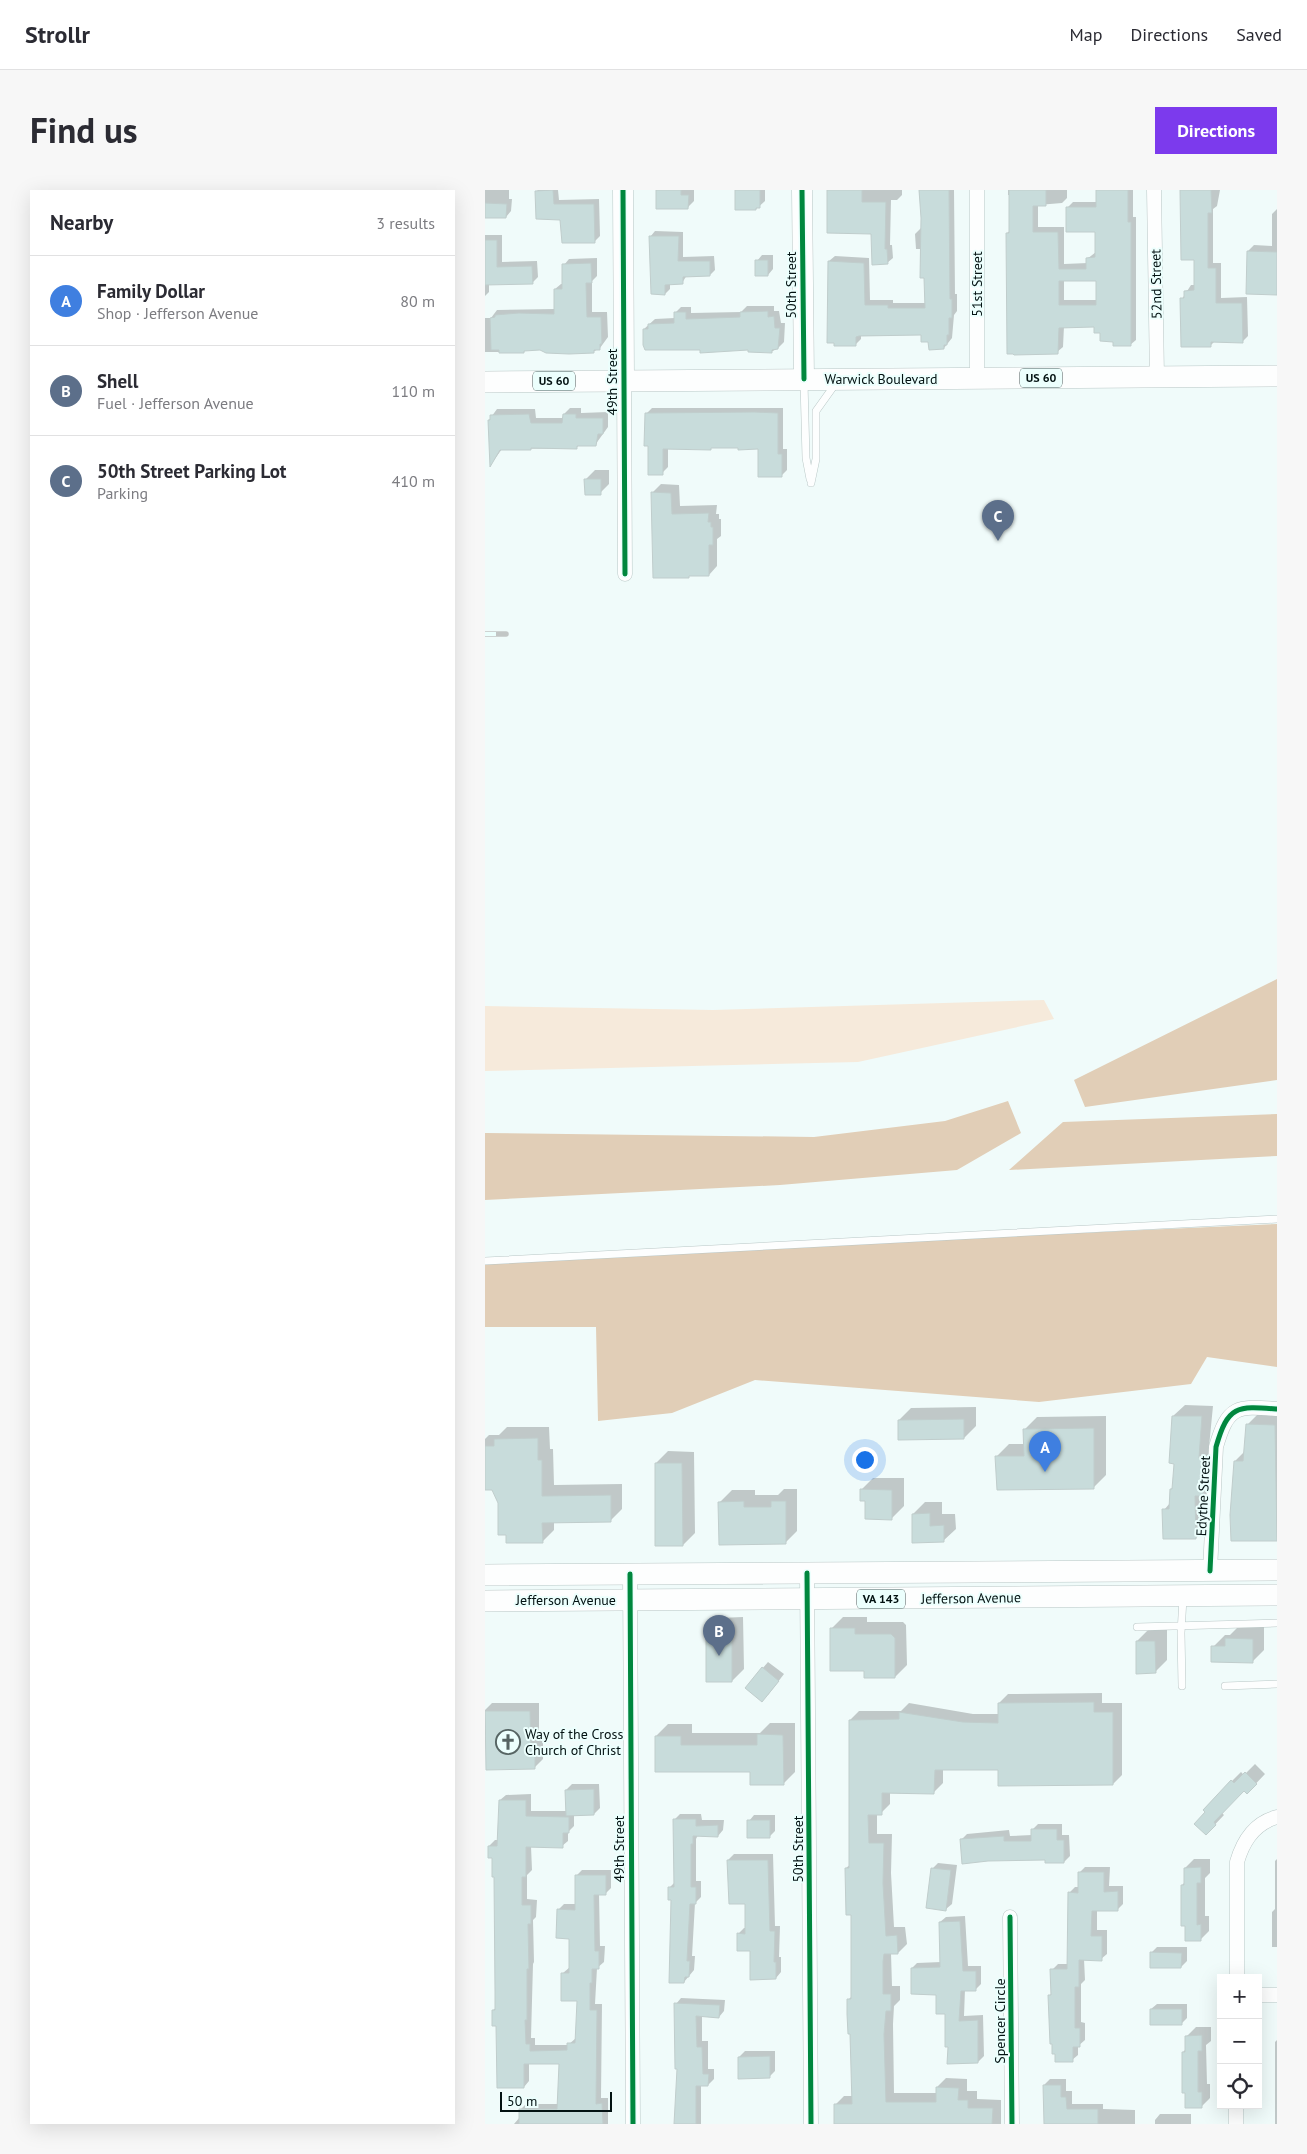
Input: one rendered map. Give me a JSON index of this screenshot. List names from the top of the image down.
{
  "streets": {
    "main road": [
      "US 60",
      "Warwick Boulevard",
      "Jefferson Avenue",
      "VA 143"
    ],
    "street": [
      "51st Street",
      "52nd Street",
      "50th Street",
      "49th Street",
      "Edythe Street",
      "Spencer Circle"
    ]
  },
  "crossings": [
    ["51st Street", "Warwick Boulevard"],
    ["52nd Street", "Warwick Boulevard"],
    ["50th Street", "Warwick Boulevard"],
    ["50th Street", "Jefferson Avenue"],
    ["Warwick Boulevard", "49th Street"],
    ["49th Street", "Jefferson Avenue"],
    ["Edythe Street", "Jefferson Avenue"]
  ],
  "places": {
    "church": ["Way of the Cross Church of Christ"]
  },
  "scale_bar": "50 m",
  "page": {
    "header": "Strollr",
    "nav": ["Map", "Directions", "Saved"],
    "title": "Find us",
    "buttons": "Directions",
    "heading": ["Nearby", "3 results"],
    "list": [
      {
        "mark": "A",
        "name": "Family Dollar",
        "note": "Shop · Jefferson Avenue",
        "value": "80 m"
      },
      {
        "mark": "B",
        "name": "Shell",
        "note": "Fuel · Jefferson Avenue",
        "value": "110 m"
      },
      {
        "mark": "C",
        "name": "50th Street Parking Lot",
        "note": "Parking",
        "value": "410 m"
      }
    ],
    "pins": ["C", "A", "B"],
    "map_buttons": ["+", "−"],
    "scale": "50 m"
  }
}
